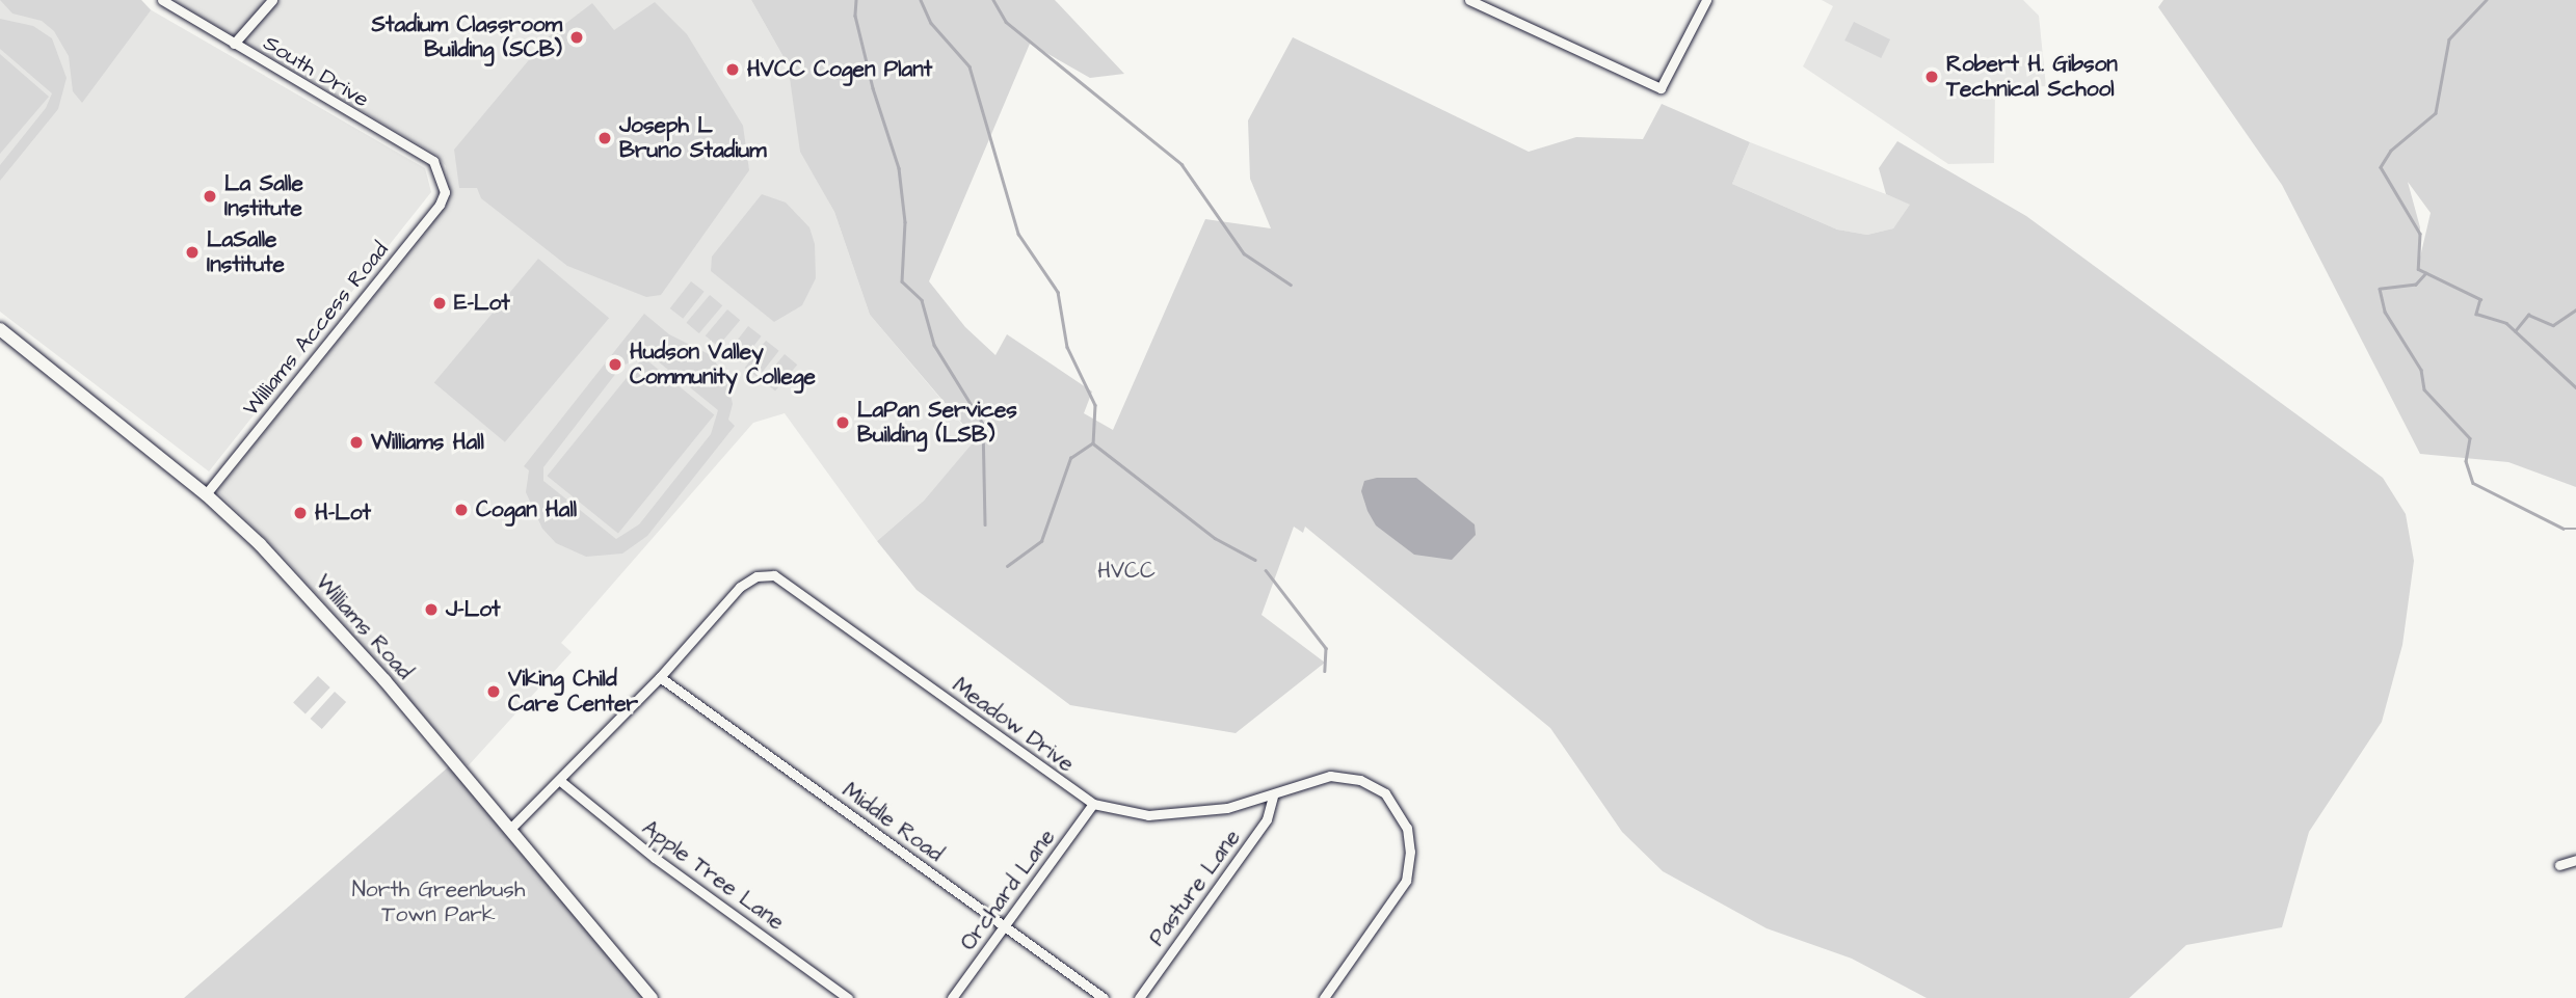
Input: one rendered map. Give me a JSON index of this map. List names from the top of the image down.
{
  "streets": {
    "main road": ["Williams Road"],
    "street": [
      "South Drive",
      "Williams Access Road",
      "Meadow Drive",
      "Middle Road",
      "Apple Tree Lane",
      "Pasture Lane",
      "Orchard Lane"
    ]
  },
  "crossings": [
    ["South Drive", "Williams Access Road"],
    ["Williams Access Road", "Williams Road"],
    ["Williams Road", "Meadow Drive"],
    ["Meadow Drive", "Middle Road"],
    ["Meadow Drive", "Apple Tree Lane"],
    ["Meadow Drive", "Pasture Lane"],
    ["Meadow Drive", "Orchard Lane"],
    ["Middle Road", "Orchard Lane"]
  ],
  "parks": ["HVCC", "North Greenbush Town Park"],
  "places": [
    "Stadium Classroom Building (SCB)",
    "HVCC Cogen Plant",
    "Robert H. Gibson Technical School",
    "Joseph L Bruno Stadium",
    "La Salle Institute",
    "LaSalle Institute",
    "E-Lot",
    "Hudson Valley Community College",
    "LaPan Services Building (LSB)",
    "Williams Hall",
    "Cogan Hall",
    "H-Lot",
    "J-Lot",
    "Viking Child Care Center"
  ]
}
